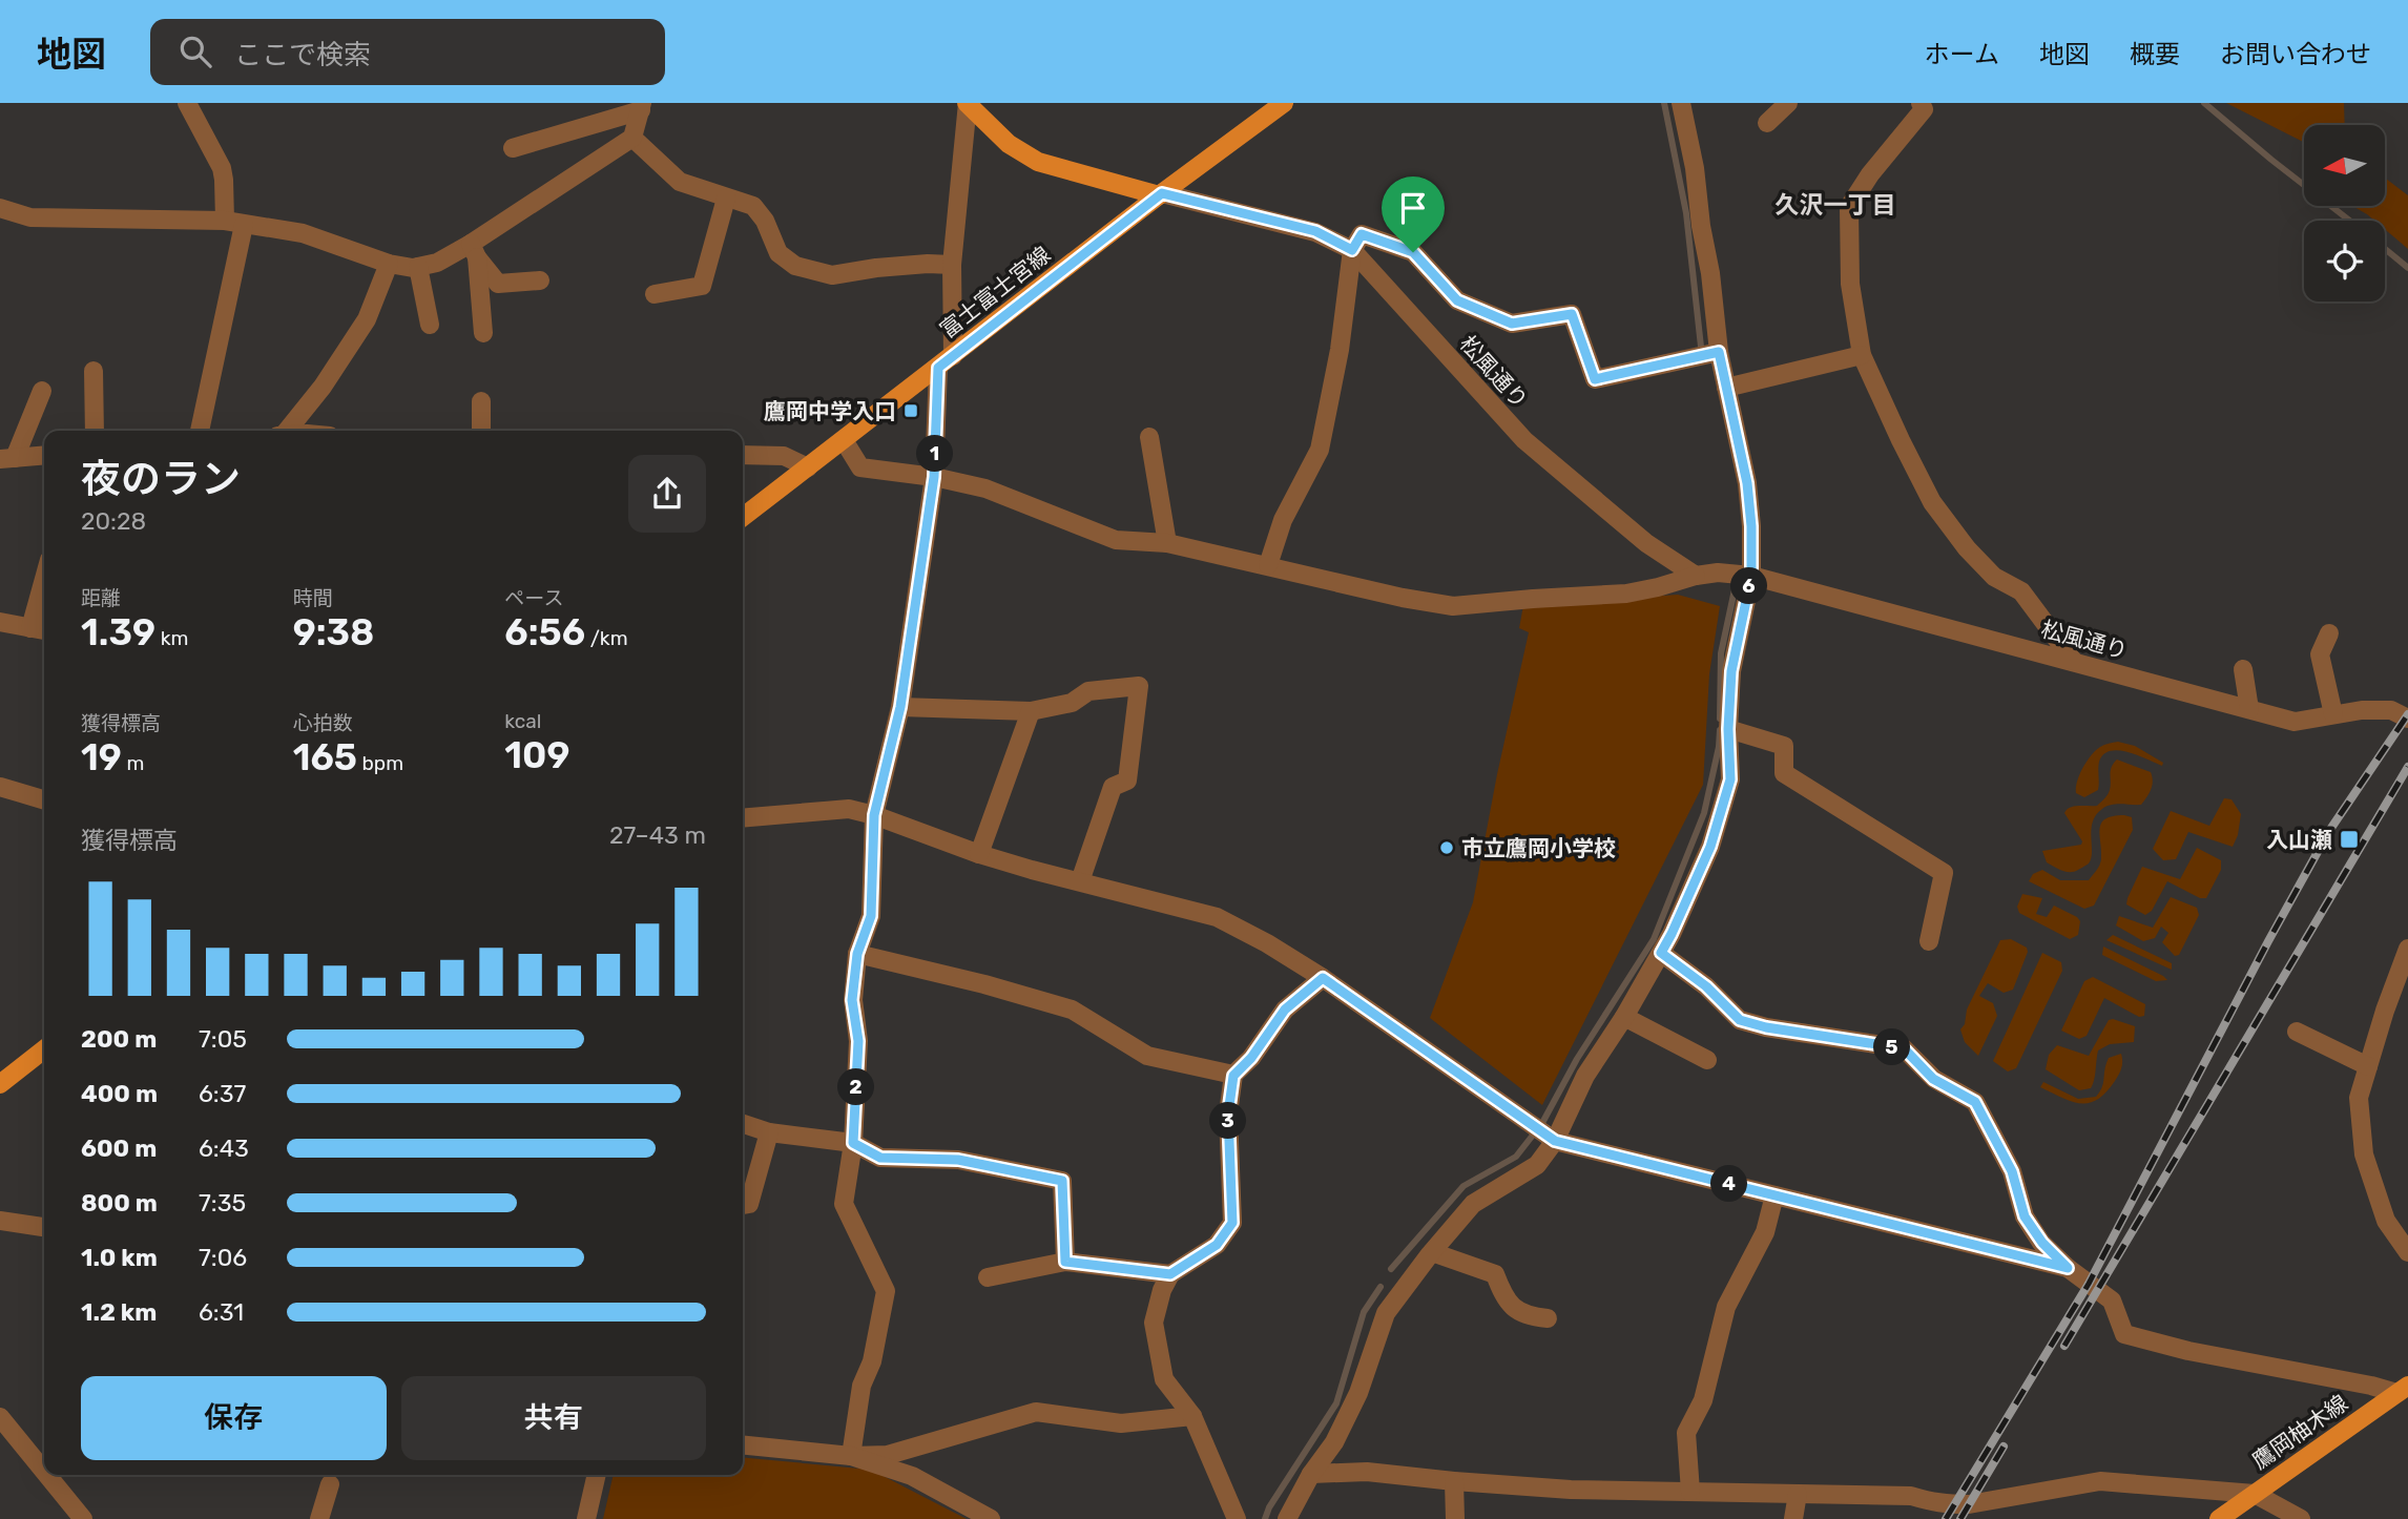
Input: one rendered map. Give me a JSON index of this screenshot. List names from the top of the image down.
{
  "streets": {
    "main road": ["富士富士宮線", "松風通り", "鷹岡柚木線"]
  },
  "crossings": [
    ["富士富士宮線", "松風通り"]
  ],
  "districts": ["久沢一丁目"],
  "places": {
    "transit": ["鷹岡中学入口", "入山瀬"],
    "other": ["市立鷹岡小学校"]
  },
  "north": "left",
  "page": {
    "header": "地図",
    "search": "ここで検索",
    "nav": [
      "ホーム",
      "地図",
      "概要",
      "お問い合わせ"
    ],
    "heading": ["夜のラン", "20:28"],
    "pins": [
      "1",
      "6",
      "5",
      "2",
      "3",
      "4"
    ],
    "stats": [
      ["距離", "1.39 km"],
      ["時間", "9:38"],
      ["ペース", "6:56 /km"],
      ["獲得標高", "19 m"],
      ["心拍数", "165 bpm"],
      ["kcal", "109"]
    ],
    "chart": ["獲得標高", "27–43 m"],
    "list": [
      {
        "name": "200 m",
        "note": "7:05"
      },
      {
        "name": "400 m",
        "note": "6:37"
      },
      {
        "name": "600 m",
        "note": "6:43"
      },
      {
        "name": "800 m",
        "note": "7:35"
      },
      {
        "name": "1.0 km",
        "note": "7:06"
      },
      {
        "name": "1.2 km",
        "note": "6:31"
      }
    ],
    "buttons": ["保存", "共有"]
  }
}
